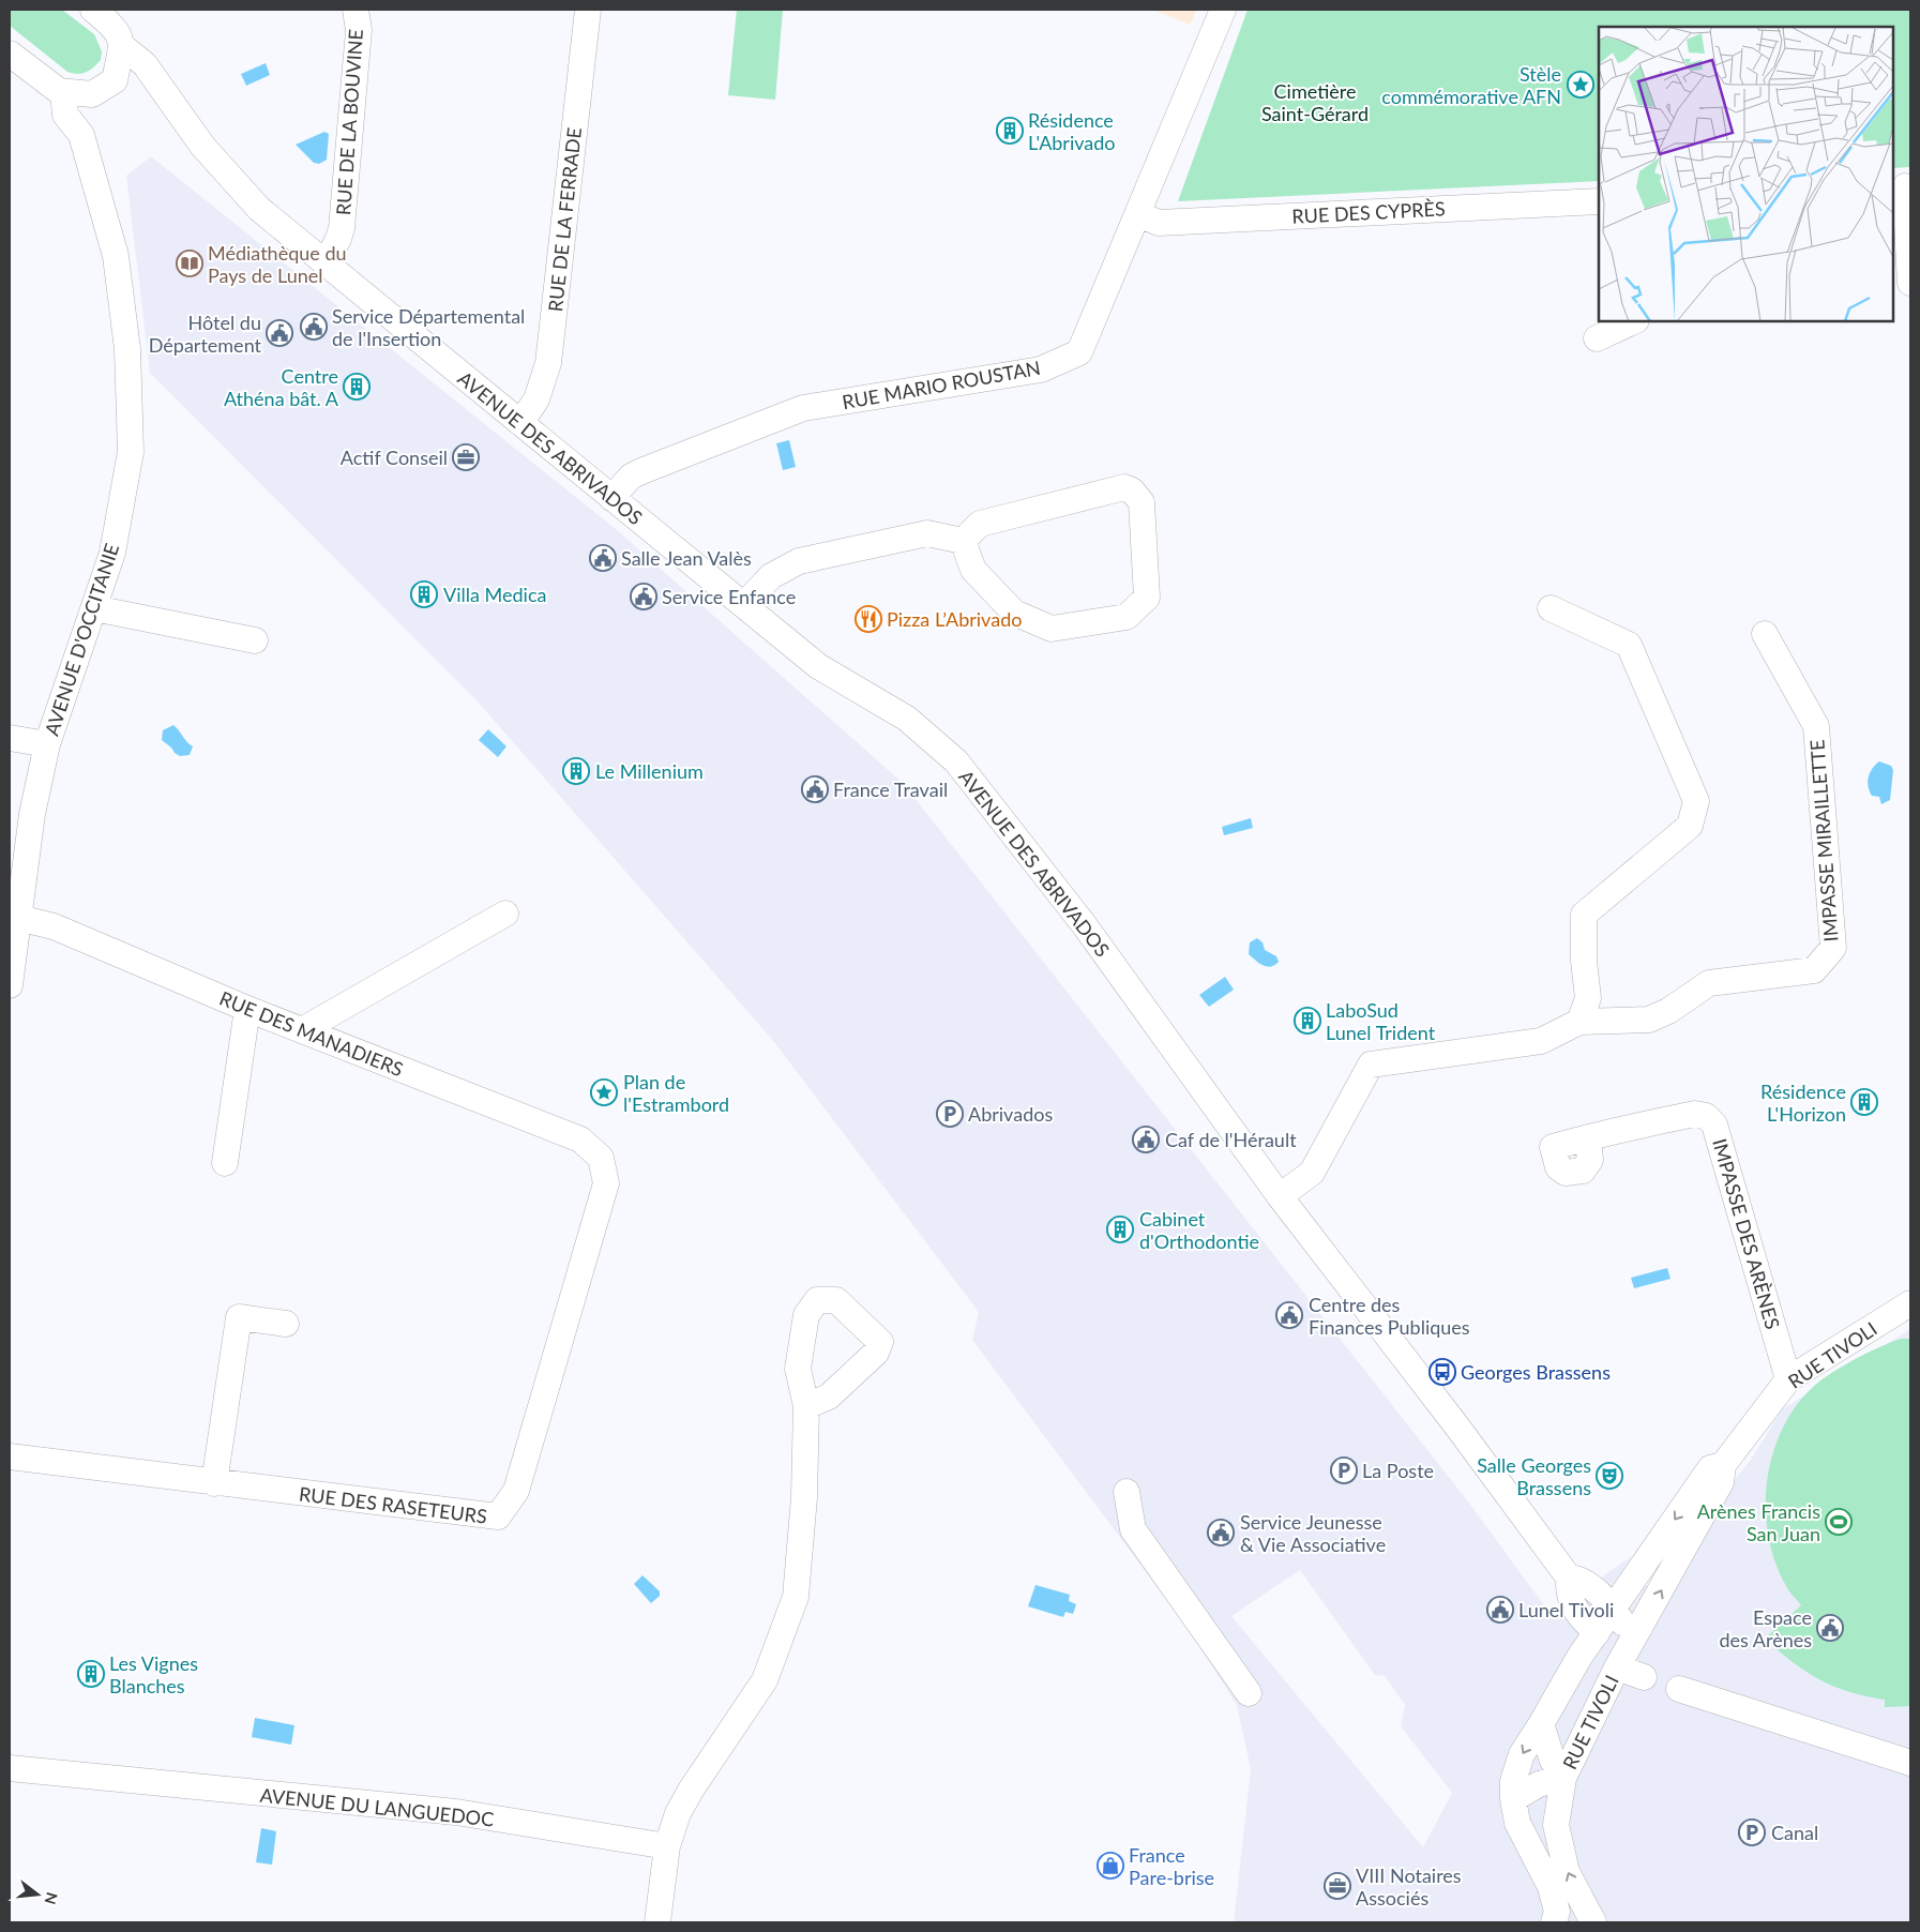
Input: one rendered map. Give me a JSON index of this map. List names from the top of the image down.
{
  "streets": {
    "street": [
      "RUE DE LA BOUVINE",
      "RUE DES CYPRÈS",
      "RUE DE LA FERRADE",
      "RUE MARIO ROUSTAN",
      "AVENUE DES ABRIVADOS",
      "AVENUE D'OCCITANIE",
      "IMPASSE MIRAILLETTE",
      "RUE DES MANADIERS",
      "IMPASSE DES ARÈNES",
      "RUE TIVOLI",
      "RUE DES RASETEURS",
      "AVENUE DU LANGUEDOC"
    ]
  },
  "crossings": [
    ["RUE DE LA BOUVINE", "AVENUE DES ABRIVADOS"],
    ["RUE DES CYPRÈS", "RUE MARIO ROUSTAN"],
    ["RUE DE LA FERRADE", "AVENUE DES ABRIVADOS"],
    ["RUE MARIO ROUSTAN", "AVENUE DES ABRIVADOS"],
    ["AVENUE DES ABRIVADOS", "RUE TIVOLI"],
    ["AVENUE D'OCCITANIE", "RUE DES MANADIERS"],
    ["RUE DES MANADIERS", "RUE DES RASETEURS"],
    ["IMPASSE DES ARÈNES", "RUE TIVOLI"]
  ],
  "parks": ["Cimetière Saint-Gérard"],
  "places": {
    "place": ["Stèle commémorative AFN", "Plan de l'Estrambord"],
    "building": [
      "Résidence L'Abrivado",
      "Centre Athéna bât. A",
      "Villa Medica",
      "Le Millenium",
      "LaboSud Lunel Trident",
      "Résidence L'Horizon",
      "Cabinet d'Orthodontie",
      "Les Vignes Blanches"
    ],
    "library": ["Médiathèque du Pays de Lunel"],
    "public building": [
      "Service Départemental de l'Insertion",
      "Hôtel du Département",
      "Salle Jean Valès",
      "Service Enfance",
      "France Travail",
      "Caf de l'Hérault",
      "Centre des Finances Publiques",
      "Service Jeunesse & Vie Associative",
      "Lunel Tivoli",
      "Espace des Arènes"
    ],
    "office": ["Actif Conseil", "VIII Notaires Associés"],
    "restaurant": ["Pizza L’Abrivado"],
    "parking": ["Abrivados", "La Poste", "Canal"],
    "bus stop": ["Georges Brassens"],
    "theatre": ["Salle Georges Brassens"],
    "sports": ["Arènes Francis San Juan"],
    "shop": ["France Pare-brise"]
  },
  "north": "right"
}
